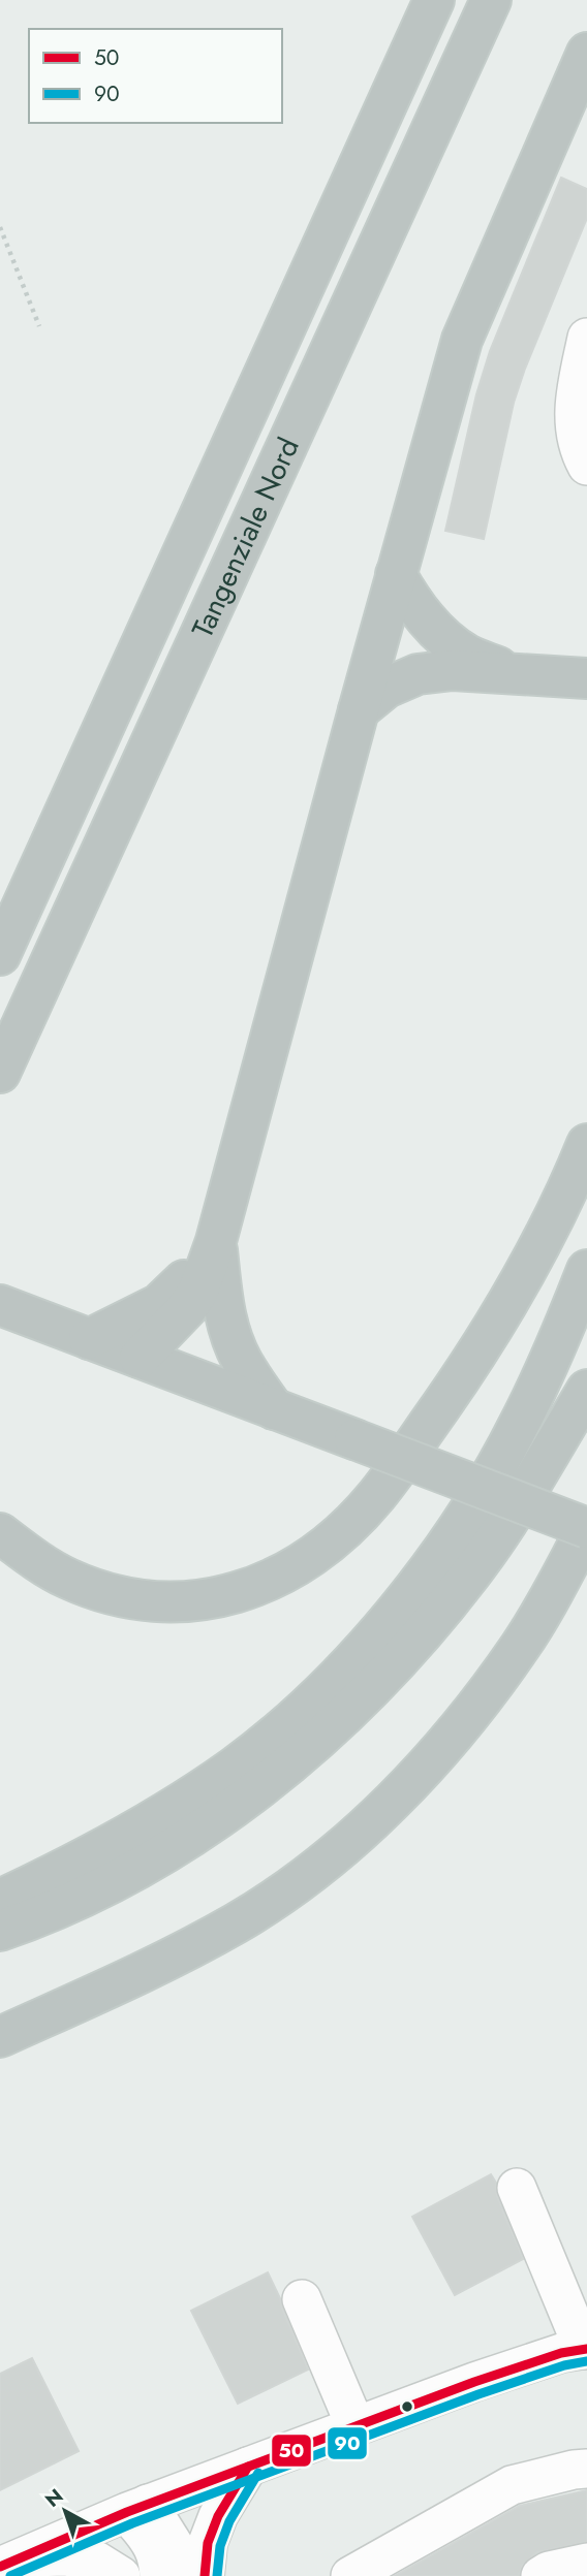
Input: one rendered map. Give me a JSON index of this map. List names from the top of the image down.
{
  "streets": {
    "highway": ["Tangenziale Nord"]
  },
  "lines": ["transit line 50", "transit line 90"],
  "legend": ["50", "90"],
  "north": "top left"
}
